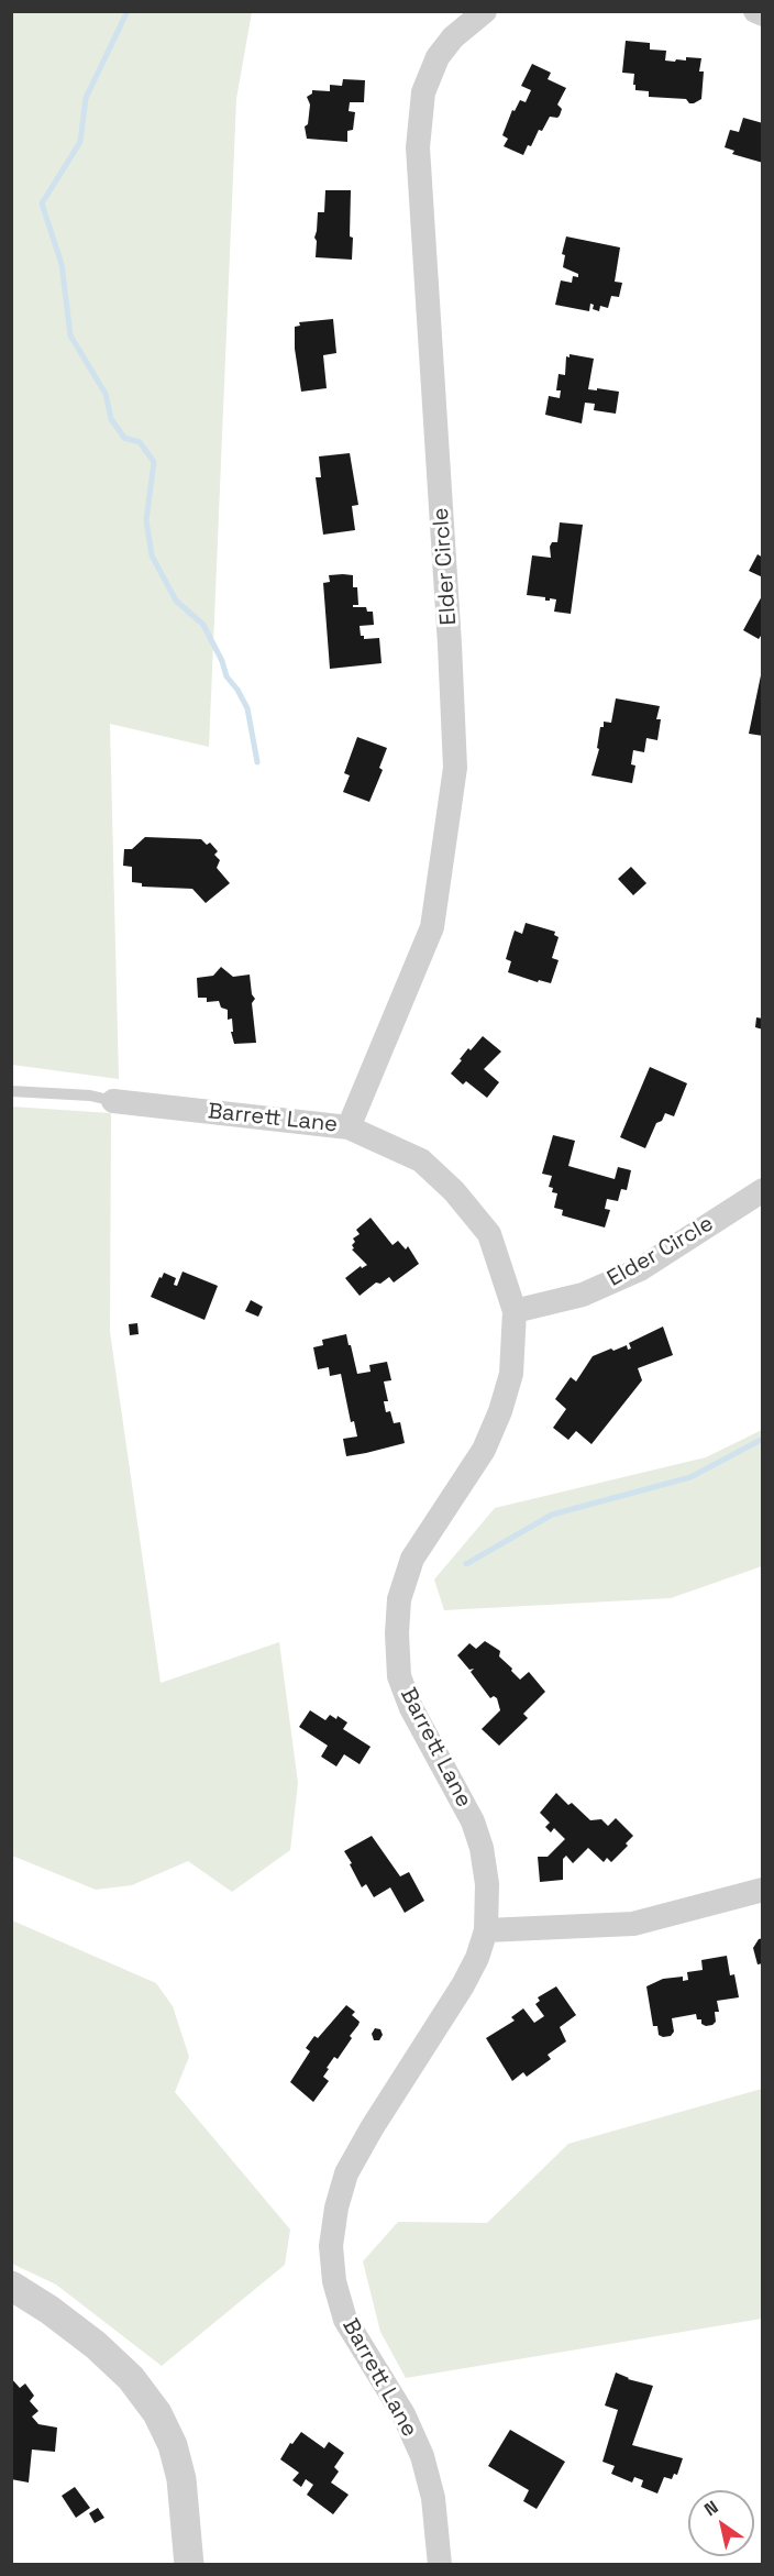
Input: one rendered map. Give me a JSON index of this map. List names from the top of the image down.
{
  "streets": {
    "street": ["Elder Circle", "Barrett Lane"]
  },
  "crossings": [
    ["Elder Circle", "Barrett Lane"]
  ],
  "north": "top left"
}
